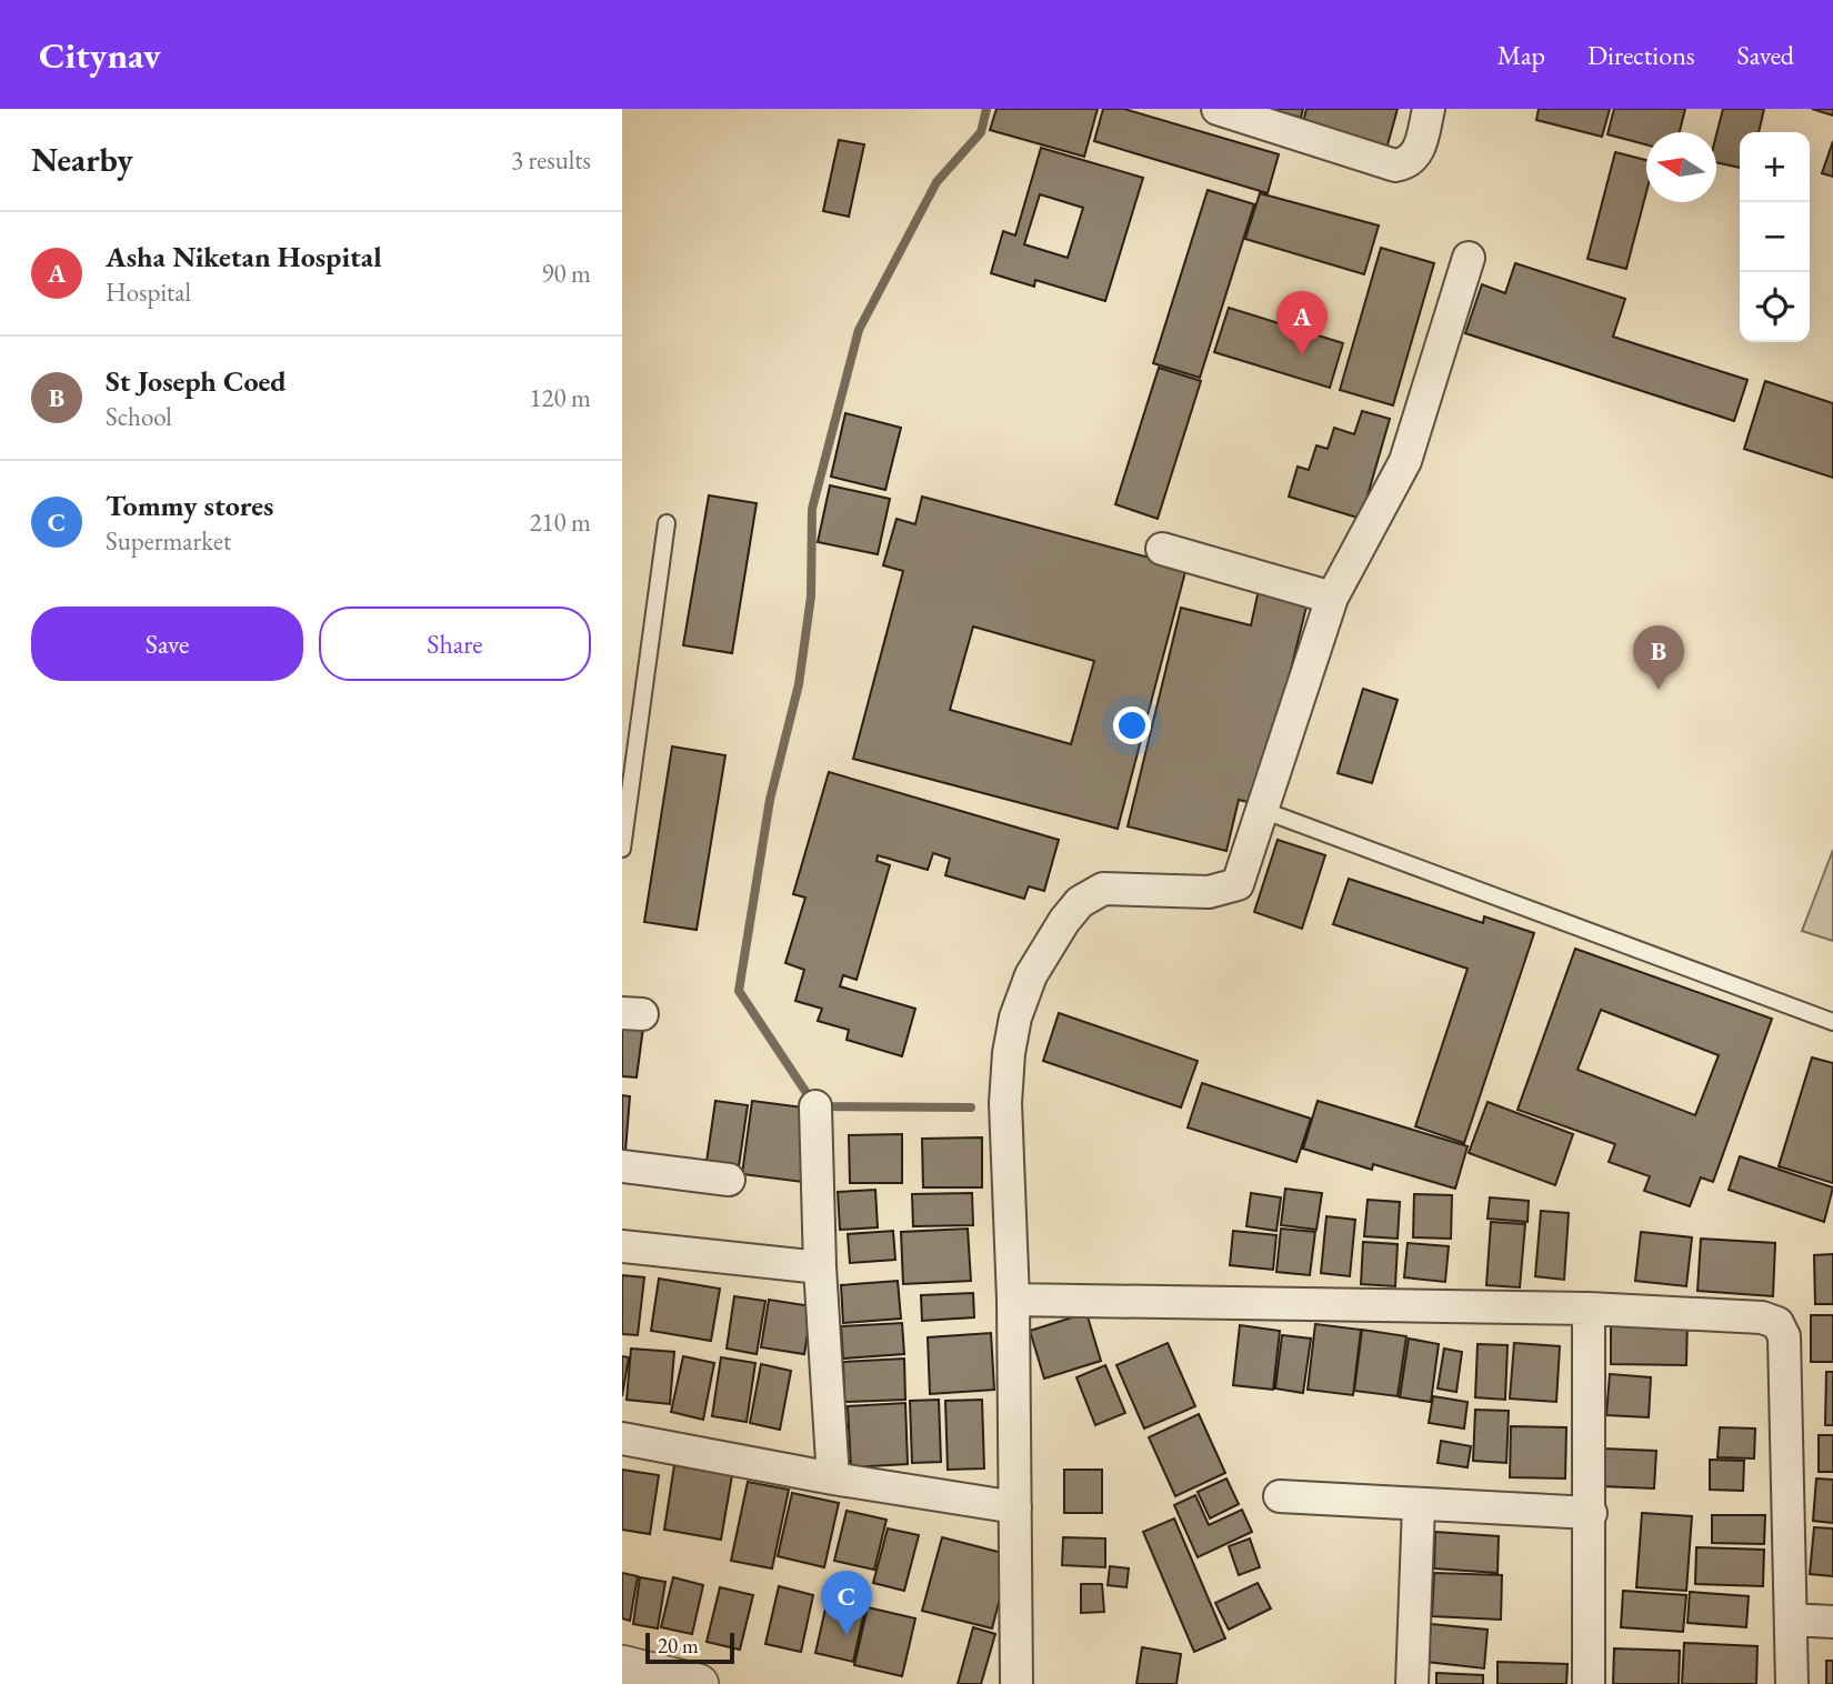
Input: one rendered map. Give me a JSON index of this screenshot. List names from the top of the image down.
{
  "scale_bar": "20 m",
  "north": "left",
  "page": {
    "header": "Citynav",
    "nav": ["Map", "Directions", "Saved"],
    "heading": ["Nearby", "3 results"],
    "map_buttons": ["+", "−"],
    "list": [
      {
        "mark": "A",
        "name": "Asha Niketan Hospital",
        "note": "Hospital",
        "value": "90 m"
      },
      {
        "mark": "B",
        "name": "St Joseph Coed",
        "note": "School",
        "value": "120 m"
      },
      {
        "mark": "C",
        "name": "Tommy stores",
        "note": "Supermarket",
        "value": "210 m"
      }
    ],
    "pins": ["A", "B", "C"],
    "buttons": ["Save", "Share"],
    "scale": "20 m"
  }
}
